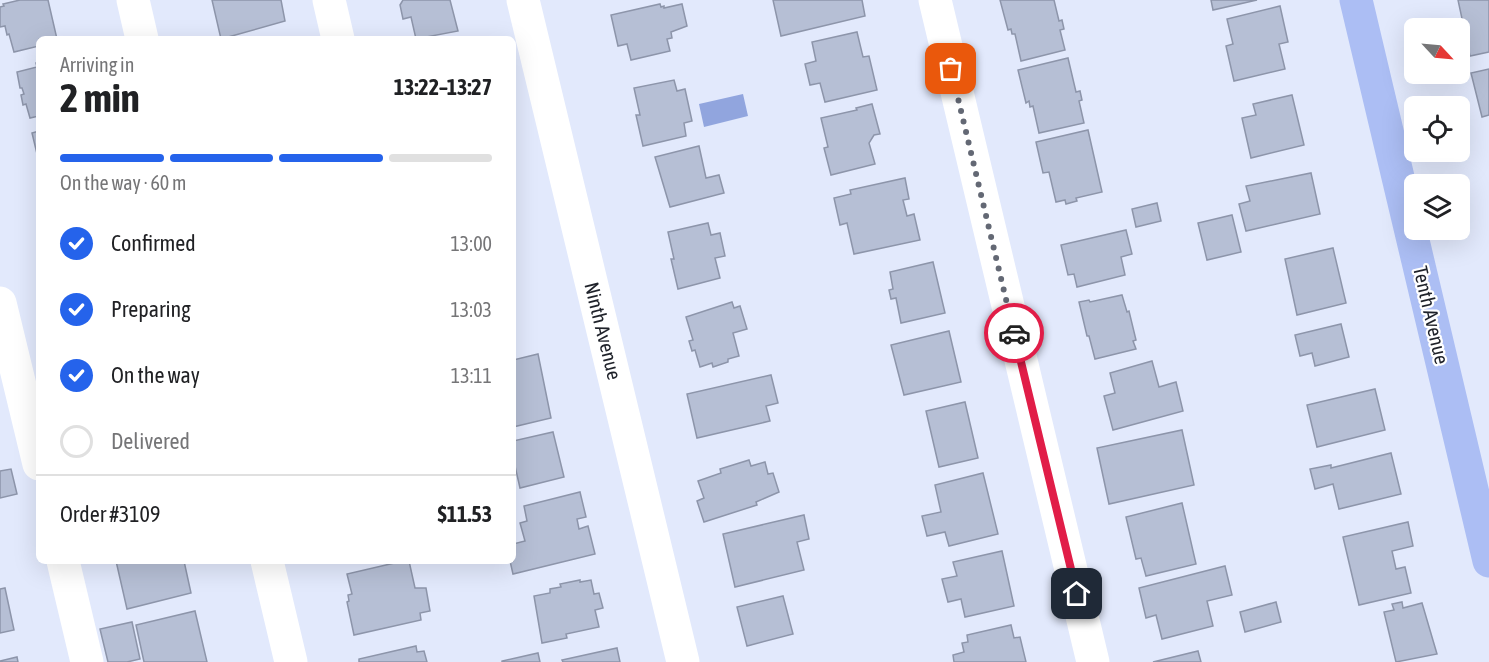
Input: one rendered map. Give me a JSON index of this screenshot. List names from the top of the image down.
{
  "streets": {
    "main road": ["Tenth Avenue"],
    "street": ["Ninth Avenue"]
  },
  "north": "bottom right",
  "page": {
    "heading": ["2 min", "Arriving in", "13:22–13:27"],
    "panel": ["Order #3109", "$11.53"],
    "bar": "On the way · 60 m",
    "list": [
      ["Confirmed", "13:00"],
      ["Preparing", "13:03"],
      ["On the way", "13:11"],
      "Delivered"
    ]
  }
}
